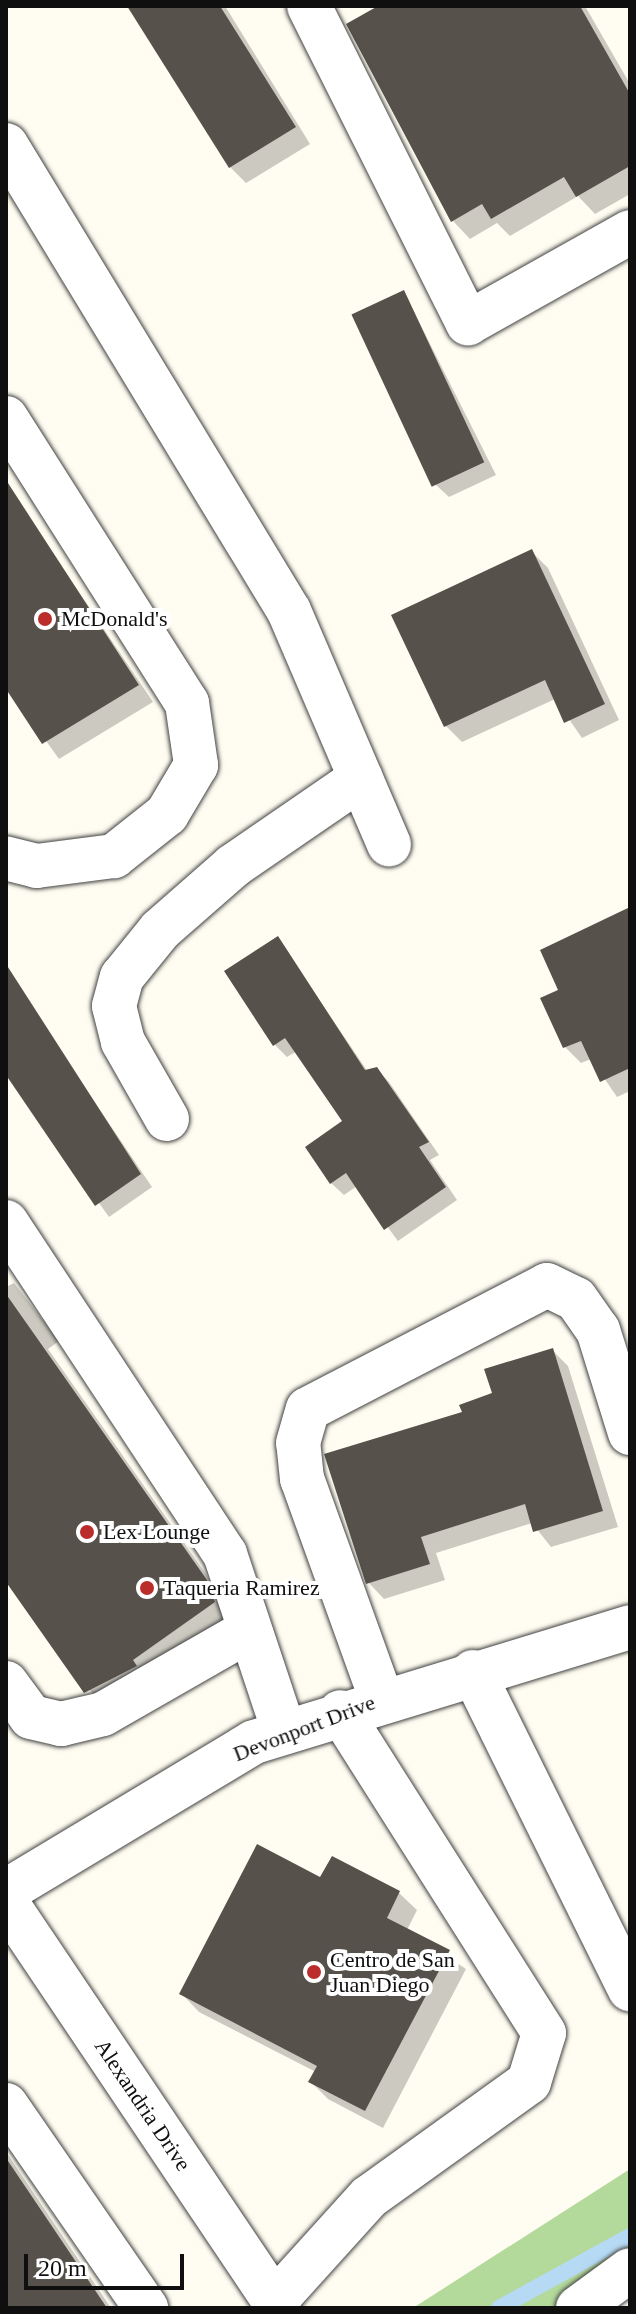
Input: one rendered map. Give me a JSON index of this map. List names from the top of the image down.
{
  "streets": {
    "street": ["Devonport Drive", "Alexandria Drive"]
  },
  "places": [
    "McDonald's",
    "Lex Lounge",
    "Taqueria Ramirez",
    "Centro de San Juan Diego"
  ],
  "scale_bar": "20 m"
}
